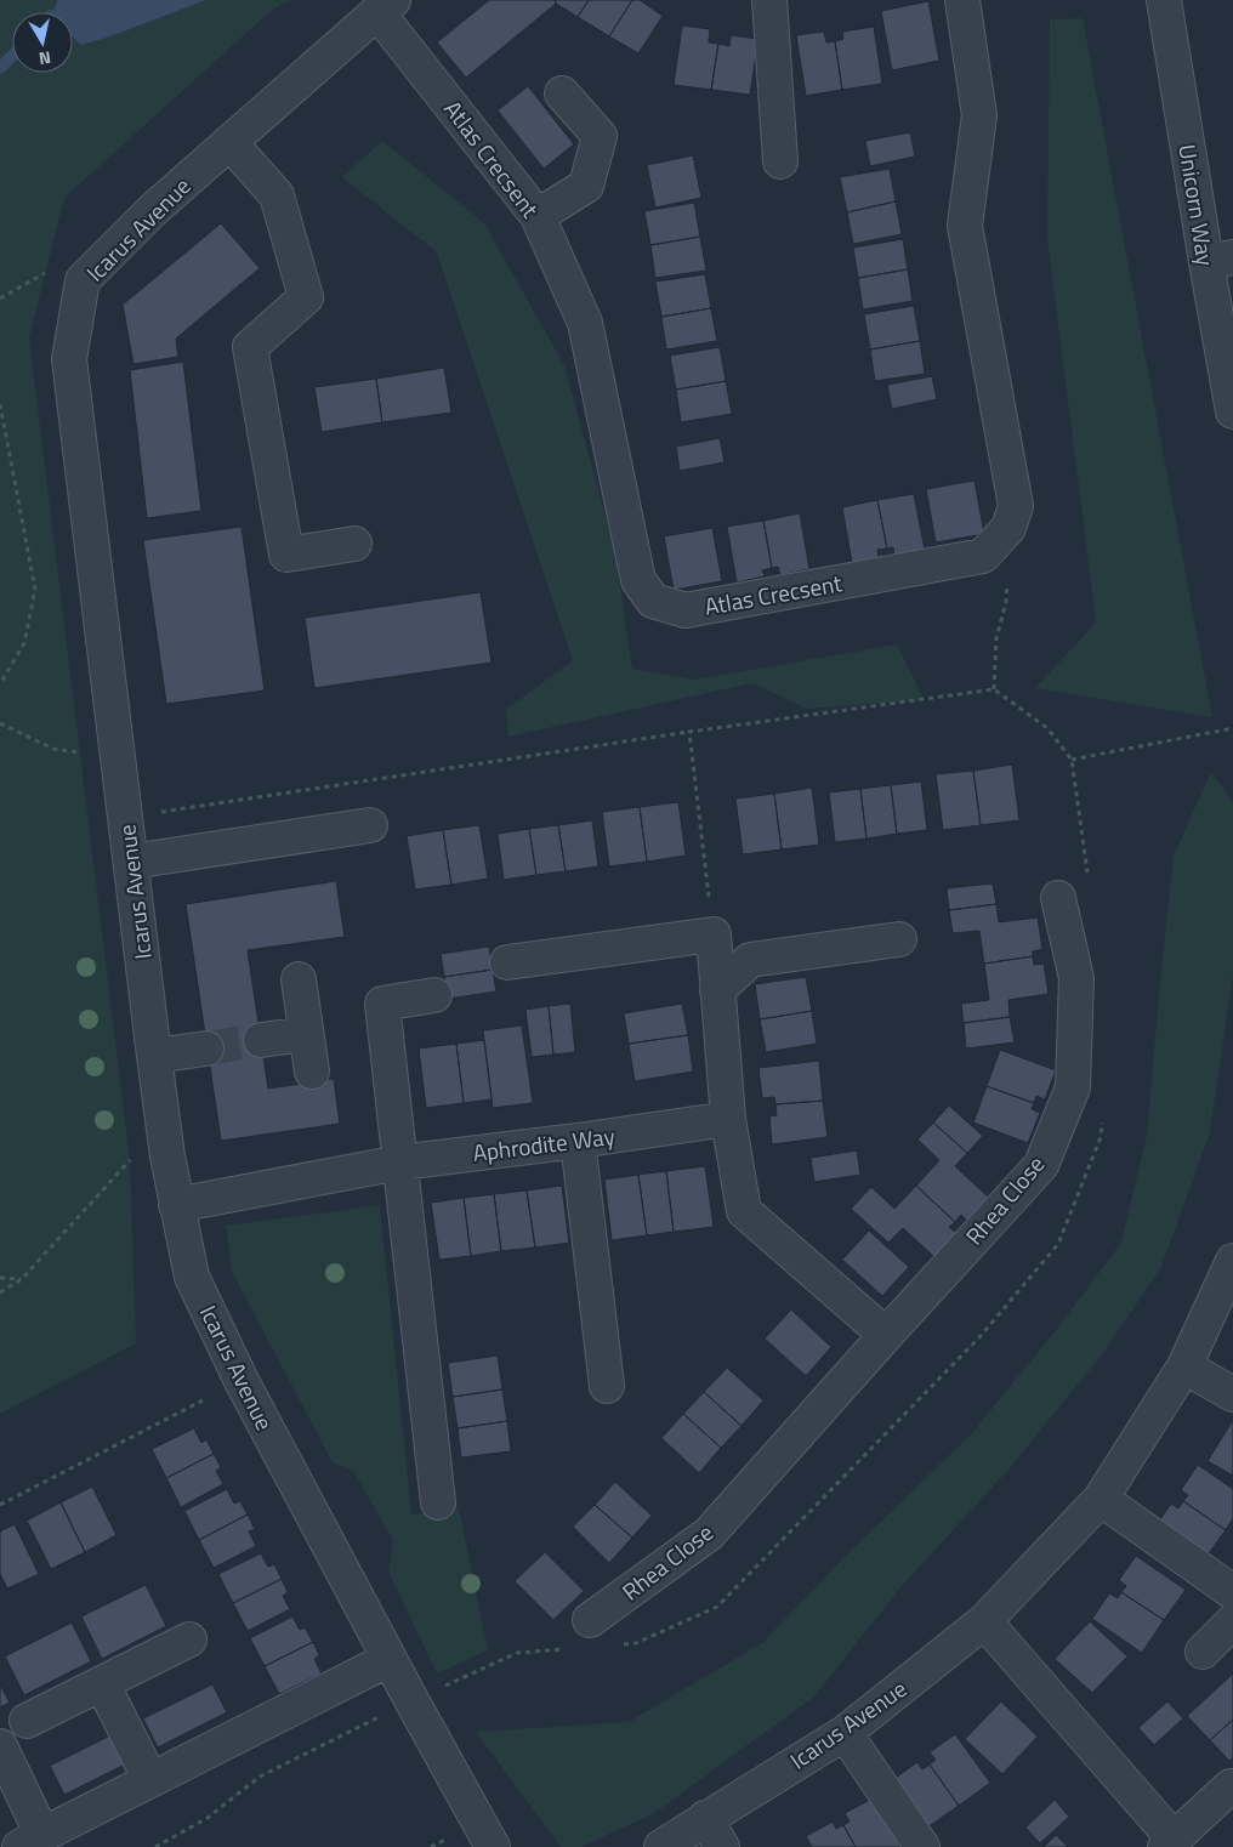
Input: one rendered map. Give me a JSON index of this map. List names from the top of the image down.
{
  "streets": {
    "street": [
      "Atlas Crecsent",
      "Unicorn Way",
      "Icarus Avenue",
      "Aphrodite Way",
      "Rhea Close"
    ]
  },
  "crossings": [
    ["Atlas Crecsent", "Icarus Avenue"],
    ["Icarus Avenue", "Aphrodite Way"]
  ],
  "north": "bottom"
}
